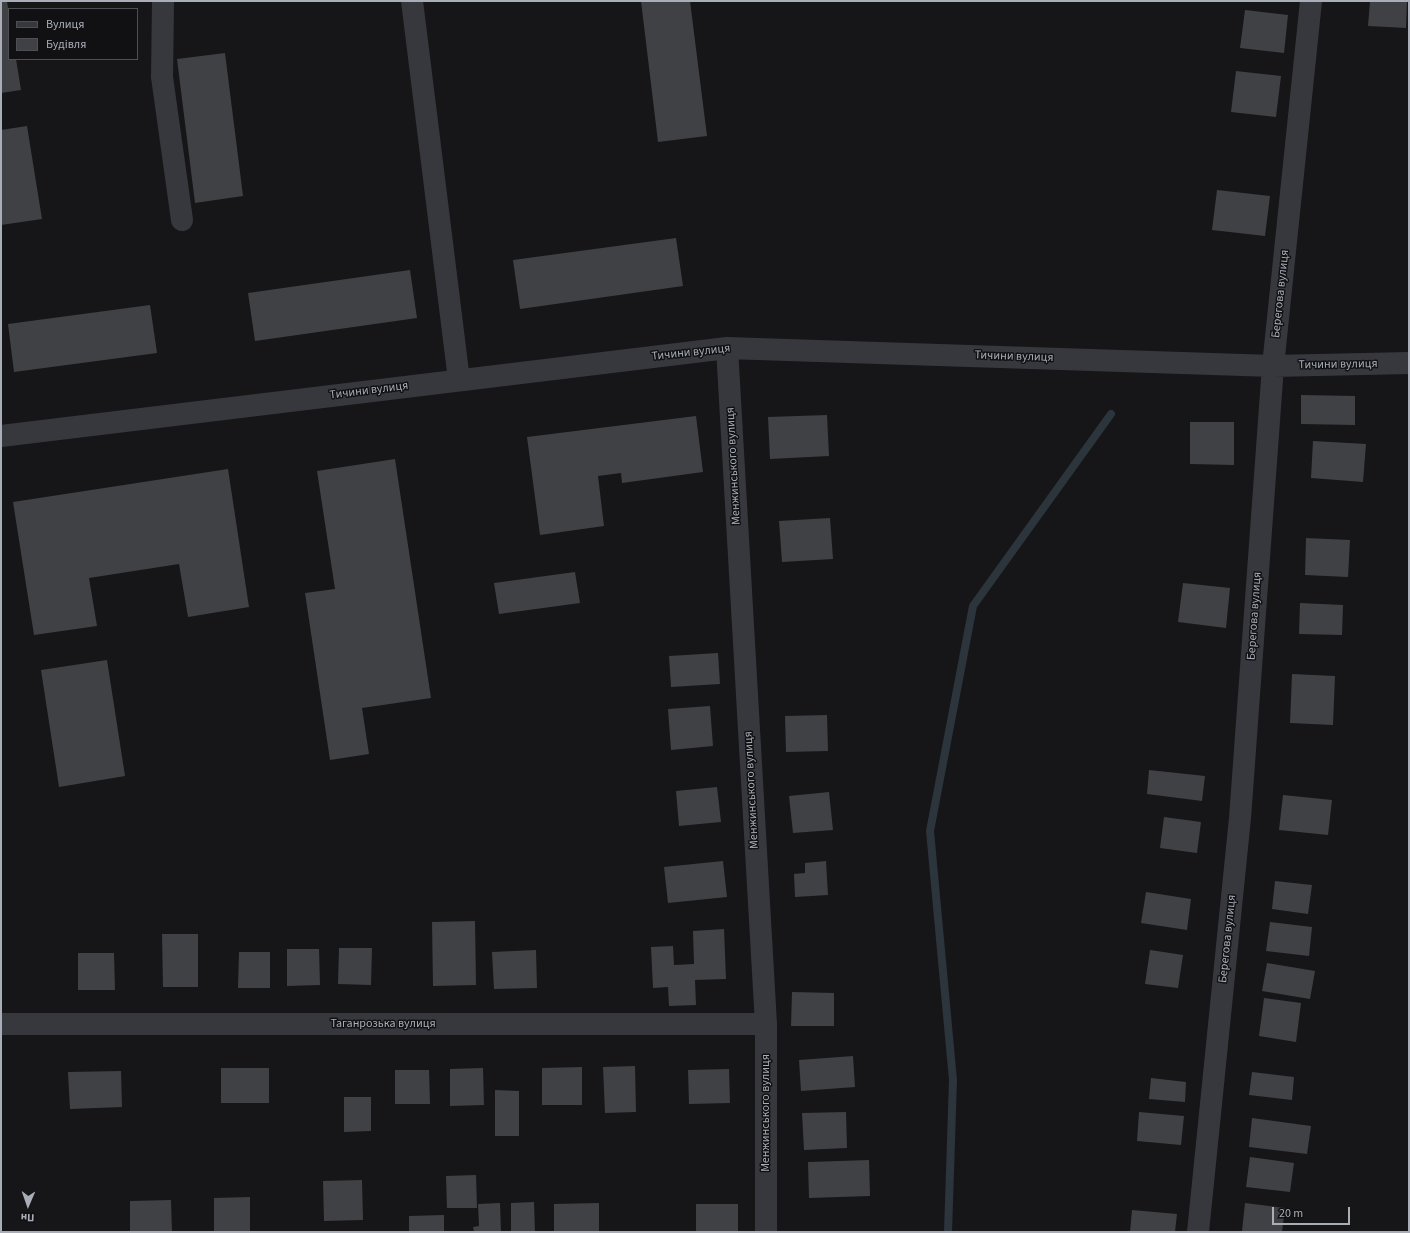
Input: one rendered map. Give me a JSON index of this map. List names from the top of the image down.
{
  "streets": {
    "street": [
      "Берегова вулиця",
      "Тичини вулиця",
      "Менжинського вулиця",
      "Таганрозька вулиця"
    ]
  },
  "crossings": [
    ["Берегова вулиця", "Тичини вулиця"],
    ["Тичини вулиця", "Менжинського вулиця"],
    ["Менжинського вулиця", "Таганрозька вулиця"]
  ],
  "legend": ["Вулиця", "Будівля"],
  "scale_bar": "20 m",
  "north": "bottom"
}
